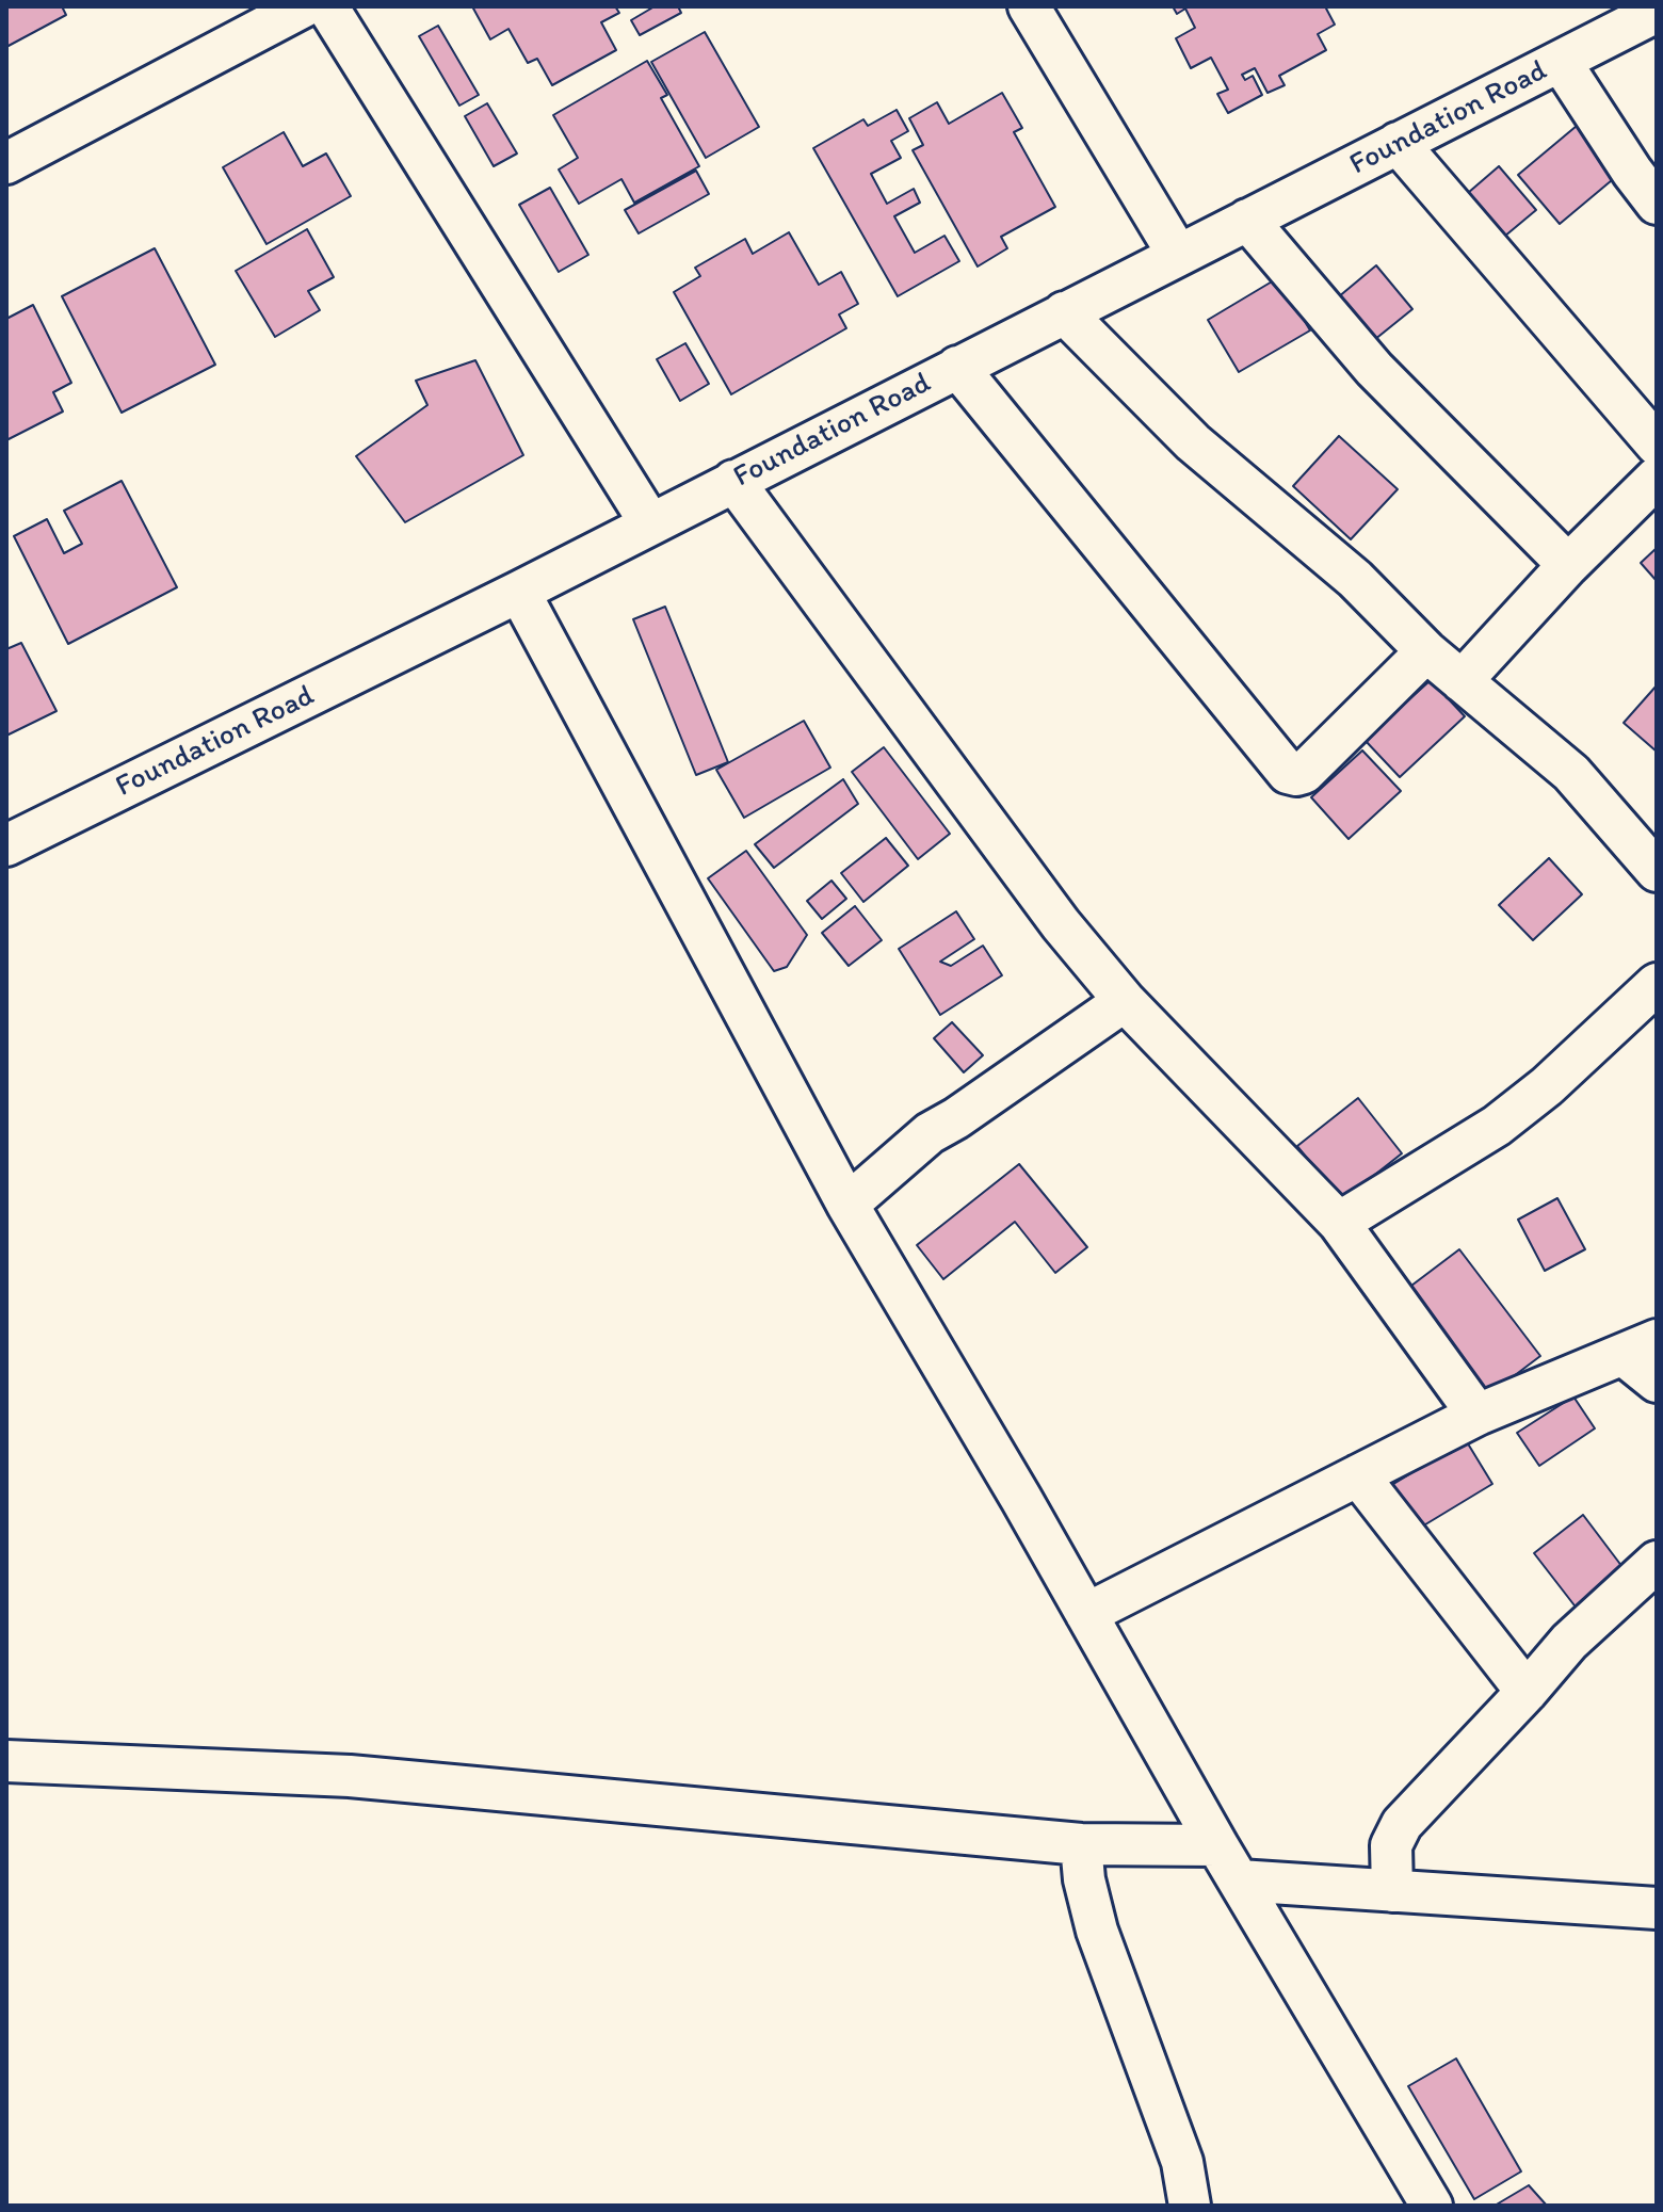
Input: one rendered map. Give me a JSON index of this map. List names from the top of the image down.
{
  "streets": {
    "street": ["Foundation Road"]
  }
}
